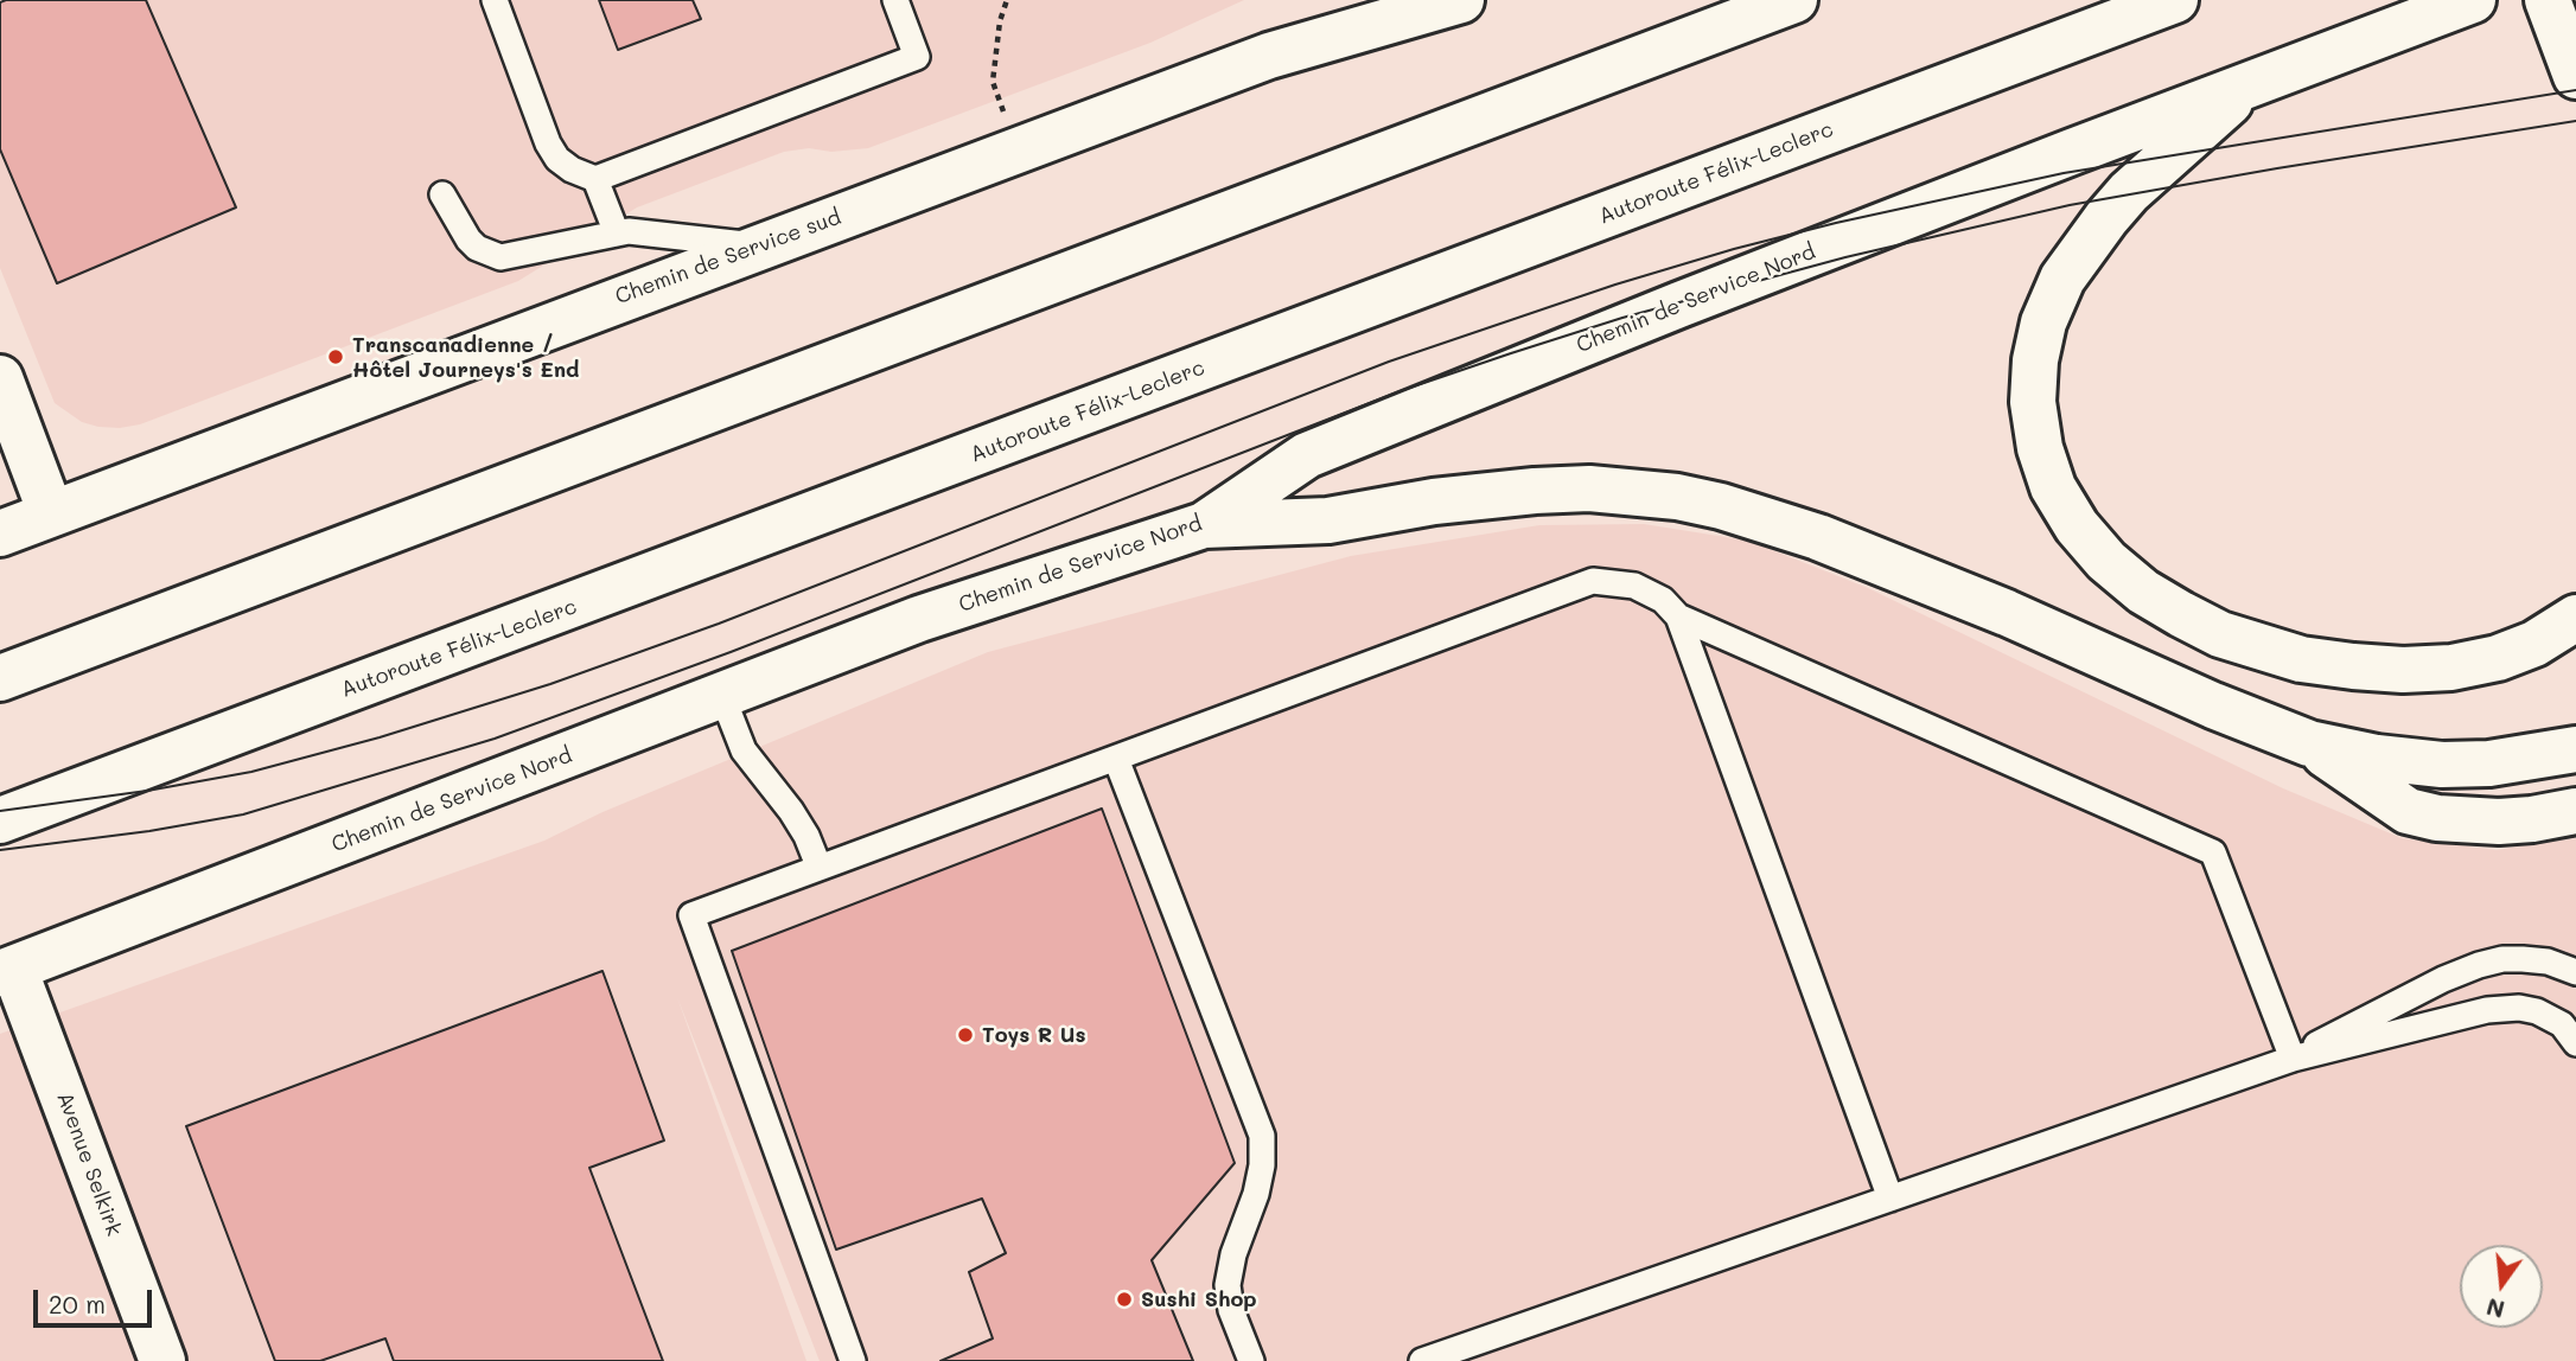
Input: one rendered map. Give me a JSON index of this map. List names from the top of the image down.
{
  "streets": {
    "main road": [
      "Autoroute Félix-Leclerc",
      "Chemin de Service sud",
      "Chemin de Service Nord",
      "Avenue Selkirk"
    ]
  },
  "crossings": [
    ["Chemin de Service Nord", "Avenue Selkirk"]
  ],
  "places": ["Transcanadienne / Hôtel Journeys's End", "Toys R Us", "Sushi Shop"],
  "scale_bar": "20 m",
  "north": "bottom"
}
